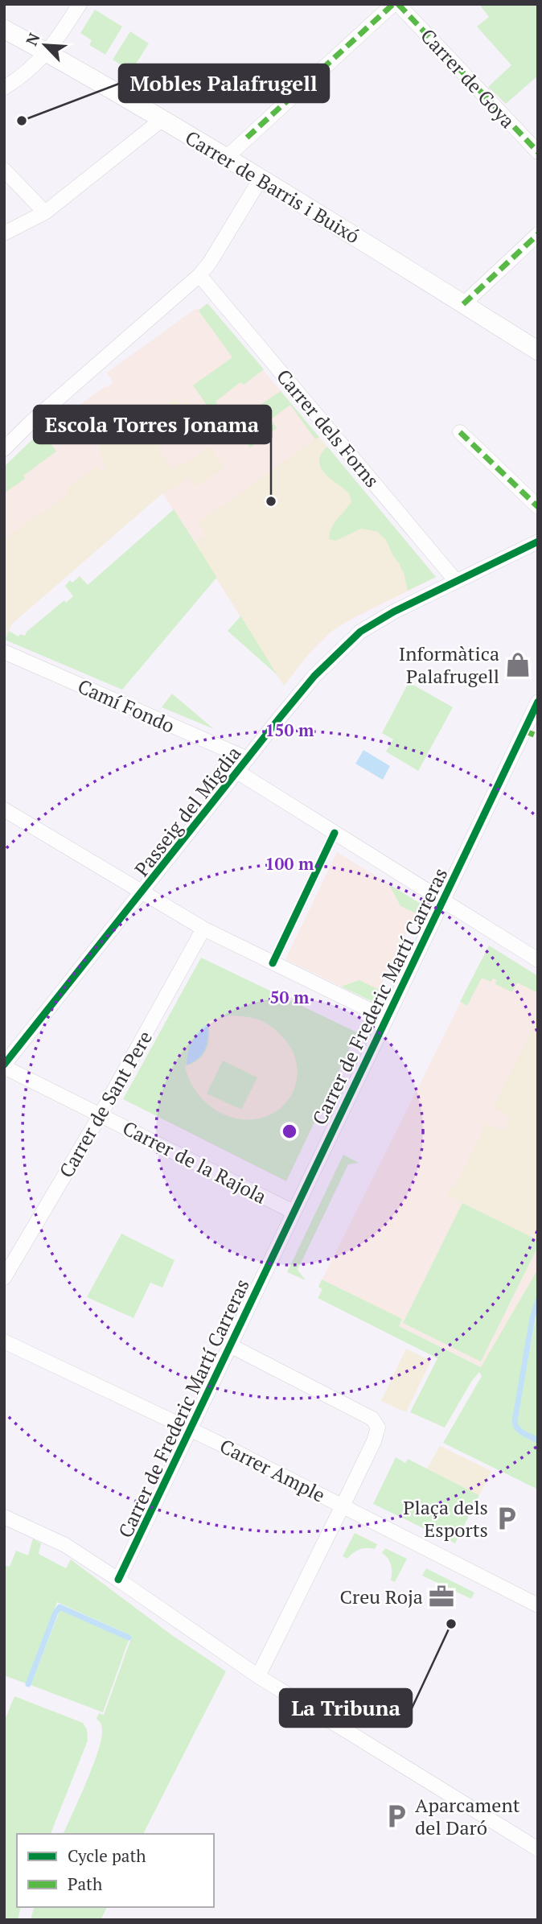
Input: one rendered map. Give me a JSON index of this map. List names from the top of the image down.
{
  "streets": {
    "street": [
      "Carrer de Goya",
      "Carrer de Barris i Buixó",
      "Carrer dels Forns",
      "Camí Fondo",
      "Passeig del Migdia",
      "Carrer de Frederic Martí Carreras",
      "Carrer de Sant Pere",
      "Carrer de la Rajola",
      "Carrer Ample"
    ]
  },
  "crossings": [
    ["Carrer dels Forns", "Passeig del Migdia"],
    ["Camí Fondo", "Passeig del Migdia"],
    ["Passeig del Migdia", "Carrer de la Rajola"],
    ["Carrer de Frederic Martí Carreras", "Carrer de la Rajola"],
    ["Carrer de Frederic Martí Carreras", "Carrer Ample"],
    ["Carrer de Sant Pere", "Carrer de la Rajola"]
  ],
  "places": {
    "other": ["Mobles Palafrugell", "Escola Torres Jonama", "La Tribuna"],
    "shop": ["Informàtica Palafrugell"],
    "parking": ["Plaça dels Esports", "Aparcament del Daró"],
    "office": ["Creu Roja"]
  },
  "legend": ["Cycle path", "Path"],
  "north": "top left",
  "rings": ["150 m", "100 m", "50 m"]
}
